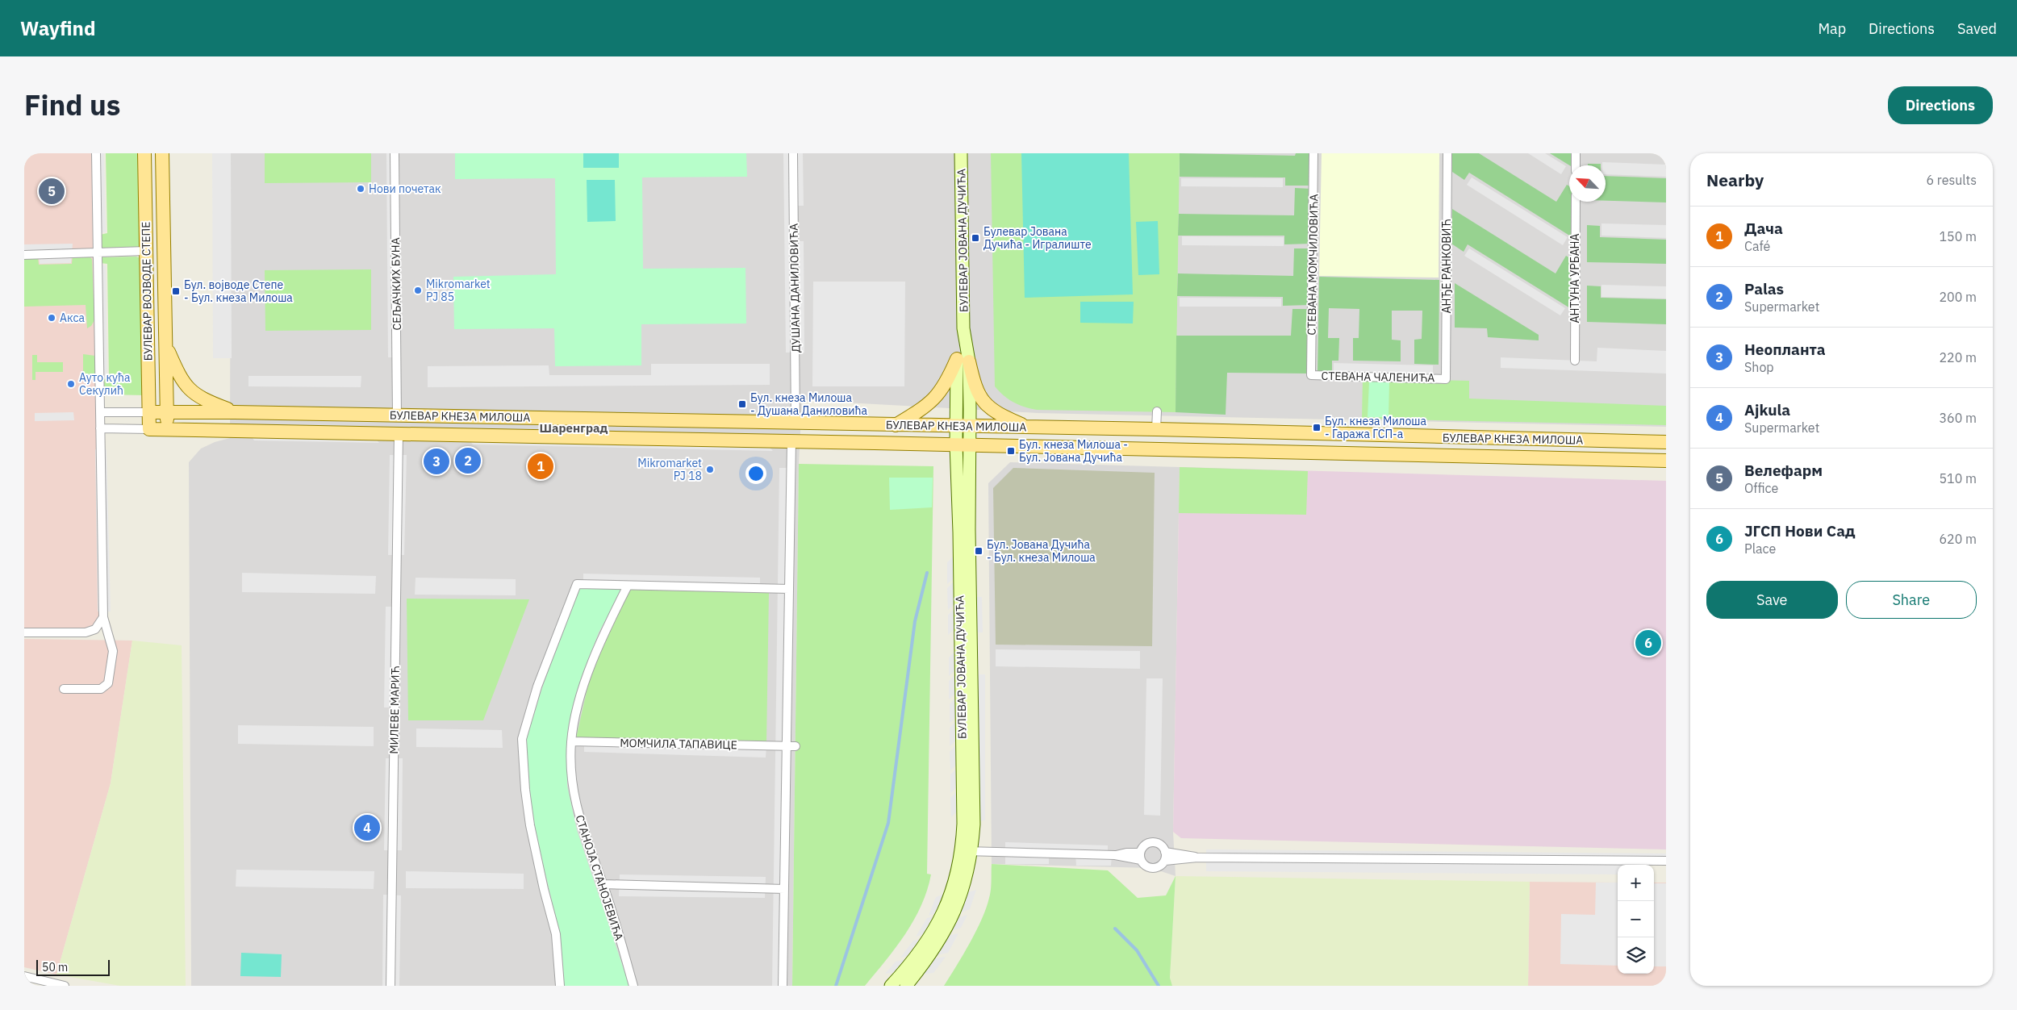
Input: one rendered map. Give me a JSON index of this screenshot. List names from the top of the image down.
{
  "streets": {
    "main road": ["БУЛЕВАР ВОЈВОДЕ СТЕПЕ", "БУЛЕВАР КНЕЗА МИЛОША"],
    "street": [
      "БУЛЕВАР ЈОВАНА ДУЧИЋА",
      "СТЕВАНА МОМЧИЛОВИЋА",
      "АНЂЕ РАНКОВИЋ",
      "АНТУНА УРБАНА",
      "СЕЉАЧКИХ БУНА",
      "ДУШАНА ДАНИЛОВИЋА",
      "СТЕВАНА ЧАЛЕНИЋА",
      "МИЛЕВЕ МАРИЋ",
      "МОМЧИЛА ТАПАВИЦЕ",
      "СТАНОЈА СТАНОЈЕВИЋА"
    ]
  },
  "crossings": [
    ["БУЛЕВАР ЈОВАНА ДУЧИЋА", "БУЛЕВАР КНЕЗА МИЛОША"],
    ["СТЕВАНА МОМЧИЛОВИЋА", "СТЕВАНА ЧАЛЕНИЋА"],
    ["АНЂЕ РАНКОВИЋ", "СТЕВАНА ЧАЛЕНИЋА"],
    ["СЕЉАЧКИХ БУНА", "БУЛЕВАР КНЕЗА МИЛОША"],
    ["ДУШАНА ДАНИЛОВИЋА", "БУЛЕВАР КНЕЗА МИЛОША"],
    ["БУЛЕВАР ВОЈВОДЕ СТЕПЕ", "БУЛЕВАР КНЕЗА МИЛОША"],
    ["БУЛЕВАР КНЕЗА МИЛОША", "МИЛЕВЕ МАРИЋ"],
    ["МОМЧИЛА ТАПАВИЦЕ", "СТАНОЈА СТАНОЈЕВИЋА"]
  ],
  "districts": ["Шаренград"],
  "places": {
    "other": [
      "Нови почетак",
      "Mikromarket PJ 85",
      "Акса",
      "Ауто кућа Секулић",
      "Mikromarket PJ 18"
    ],
    "transit": [
      "Булевар Јована Дучића - Игралиште",
      "Бул. војводе Степе - Бул. кнеза Милоша",
      "Бул. кнеза Милоша - Душана Даниловића",
      "Бул. кнеза Милоша - Гаража ГСП-а",
      "Бул. кнеза Милоша - Бул. Јована Дучића",
      "Бул. Јована Дучића - Бул. кнеза Милоша"
    ]
  },
  "scale_bar": "50 m",
  "north": "top left",
  "page": {
    "header": "Wayfind",
    "nav": ["Map", "Directions", "Saved"],
    "title": "Find us",
    "buttons": [
      "Directions",
      ["Save", "Share"]
    ],
    "heading": ["Nearby", "6 results"],
    "pins": [
      "5",
      "2",
      "3",
      "1",
      "6",
      "4"
    ],
    "list": [
      {
        "mark": "1",
        "name": "Дача",
        "note": "Café",
        "value": "150 m"
      },
      {
        "mark": "2",
        "name": "Palas",
        "note": "Supermarket",
        "value": "200 m"
      },
      {
        "mark": "3",
        "name": "Неопланта",
        "note": "Shop",
        "value": "220 m"
      },
      {
        "mark": "4",
        "name": "Ajkula",
        "note": "Supermarket",
        "value": "360 m"
      },
      {
        "mark": "5",
        "name": "Велефарм",
        "note": "Office",
        "value": "510 m"
      },
      {
        "mark": "6",
        "name": "ЈГСП Нови Сад",
        "note": "Place",
        "value": "620 m"
      }
    ],
    "map_buttons": ["+", "−"],
    "scale": "50 m"
  }
}
